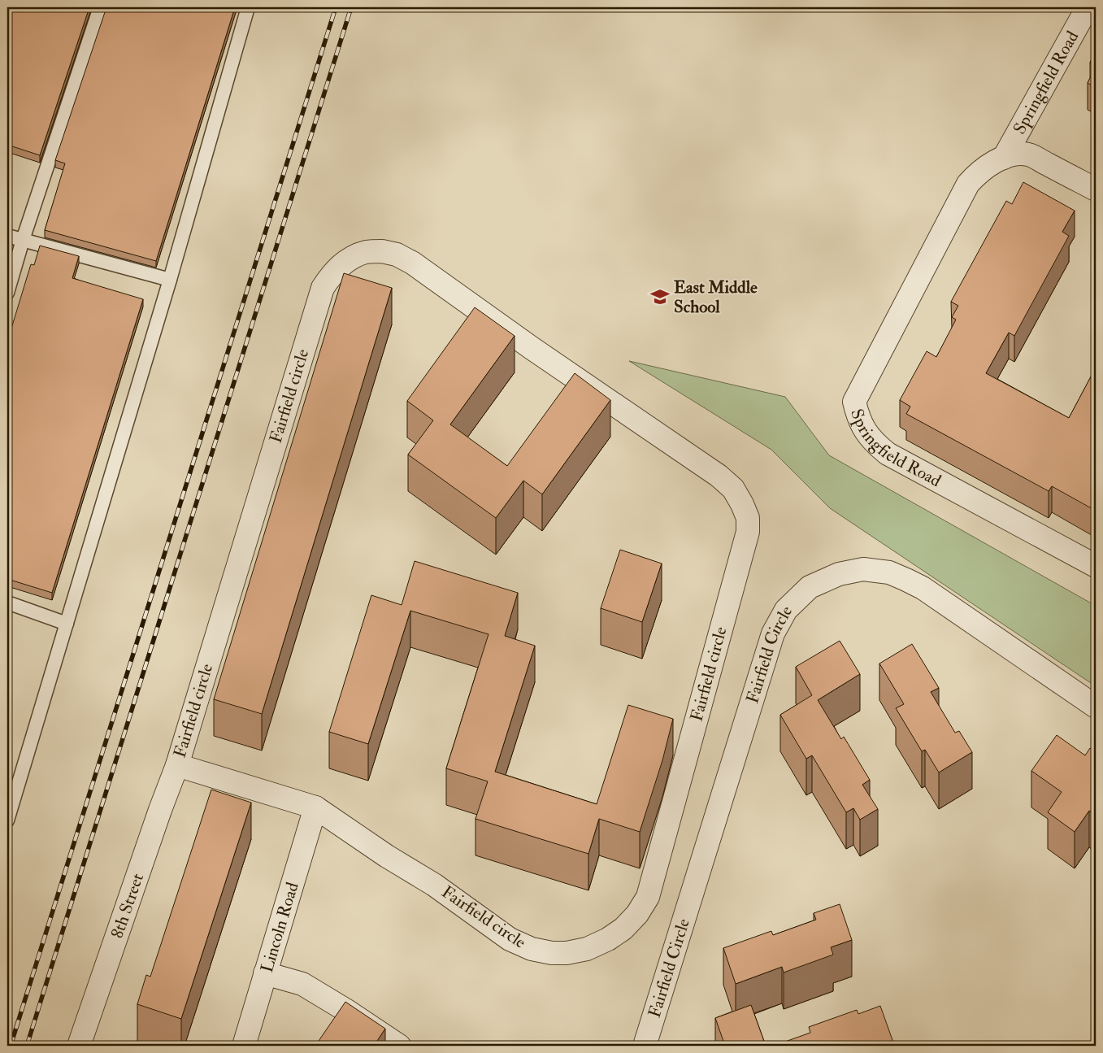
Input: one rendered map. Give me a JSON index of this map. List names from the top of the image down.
{
  "streets": {
    "street": [
      "Springfield Road",
      "Fairfield circle",
      "Fairfield Circle",
      "8th Street",
      "Lincoln Road"
    ]
  },
  "crossings": [
    ["Fairfield circle", "8th Street"],
    ["Fairfield circle", "Lincoln Road"]
  ],
  "places": {
    "school or university": ["East Middle School"]
  }
}
